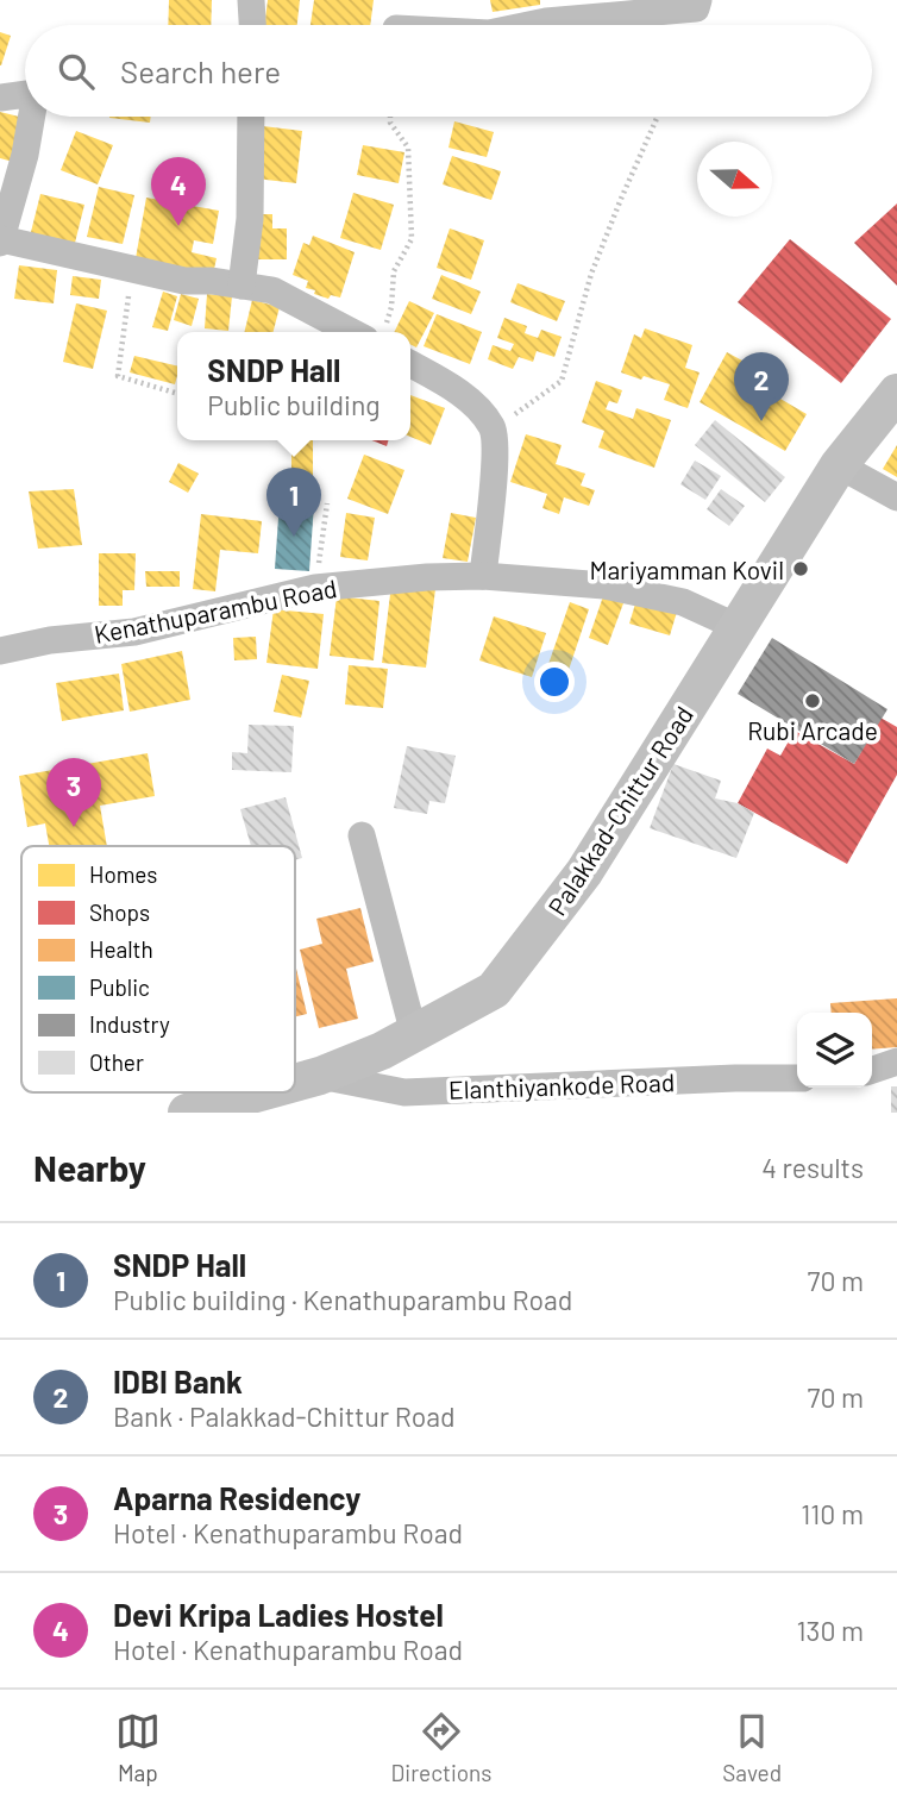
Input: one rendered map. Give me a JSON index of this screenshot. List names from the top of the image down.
{
  "streets": {
    "main road": ["Palakkad-Chittur Road"],
    "street": ["Kenathuparambu Road", "Elanthiyankode Road"]
  },
  "crossings": [
    ["Kenathuparambu Road", "Palakkad-Chittur Road"],
    ["Palakkad-Chittur Road", "Elanthiyankode Road"]
  ],
  "places": ["Mariyamman Kovil", "Rubi Arcade"],
  "legend": [
    "Homes",
    "Shops",
    "Health",
    "Public",
    "Industry",
    "Other"
  ],
  "north": "right",
  "page": {
    "search": "Search here",
    "pins": [
      "4",
      "2",
      "1",
      "3"
    ],
    "popup": ["SNDP Hall", "Public building"],
    "heading": ["Nearby", "4 results"],
    "list": [
      {
        "mark": "1",
        "name": "SNDP Hall",
        "note": "Public building · Kenathuparambu Road",
        "value": "70 m"
      },
      {
        "mark": "2",
        "name": "IDBI Bank",
        "note": "Bank · Palakkad-Chittur Road",
        "value": "70 m"
      },
      {
        "mark": "3",
        "name": "Aparna Residency",
        "note": "Hotel · Kenathuparambu Road",
        "value": "110 m"
      },
      {
        "mark": "4",
        "name": "Devi Kripa Ladies Hostel",
        "note": "Hotel · Kenathuparambu Road",
        "value": "130 m"
      }
    ],
    "nav": ["Map", "Directions", "Saved"]
  }
}
